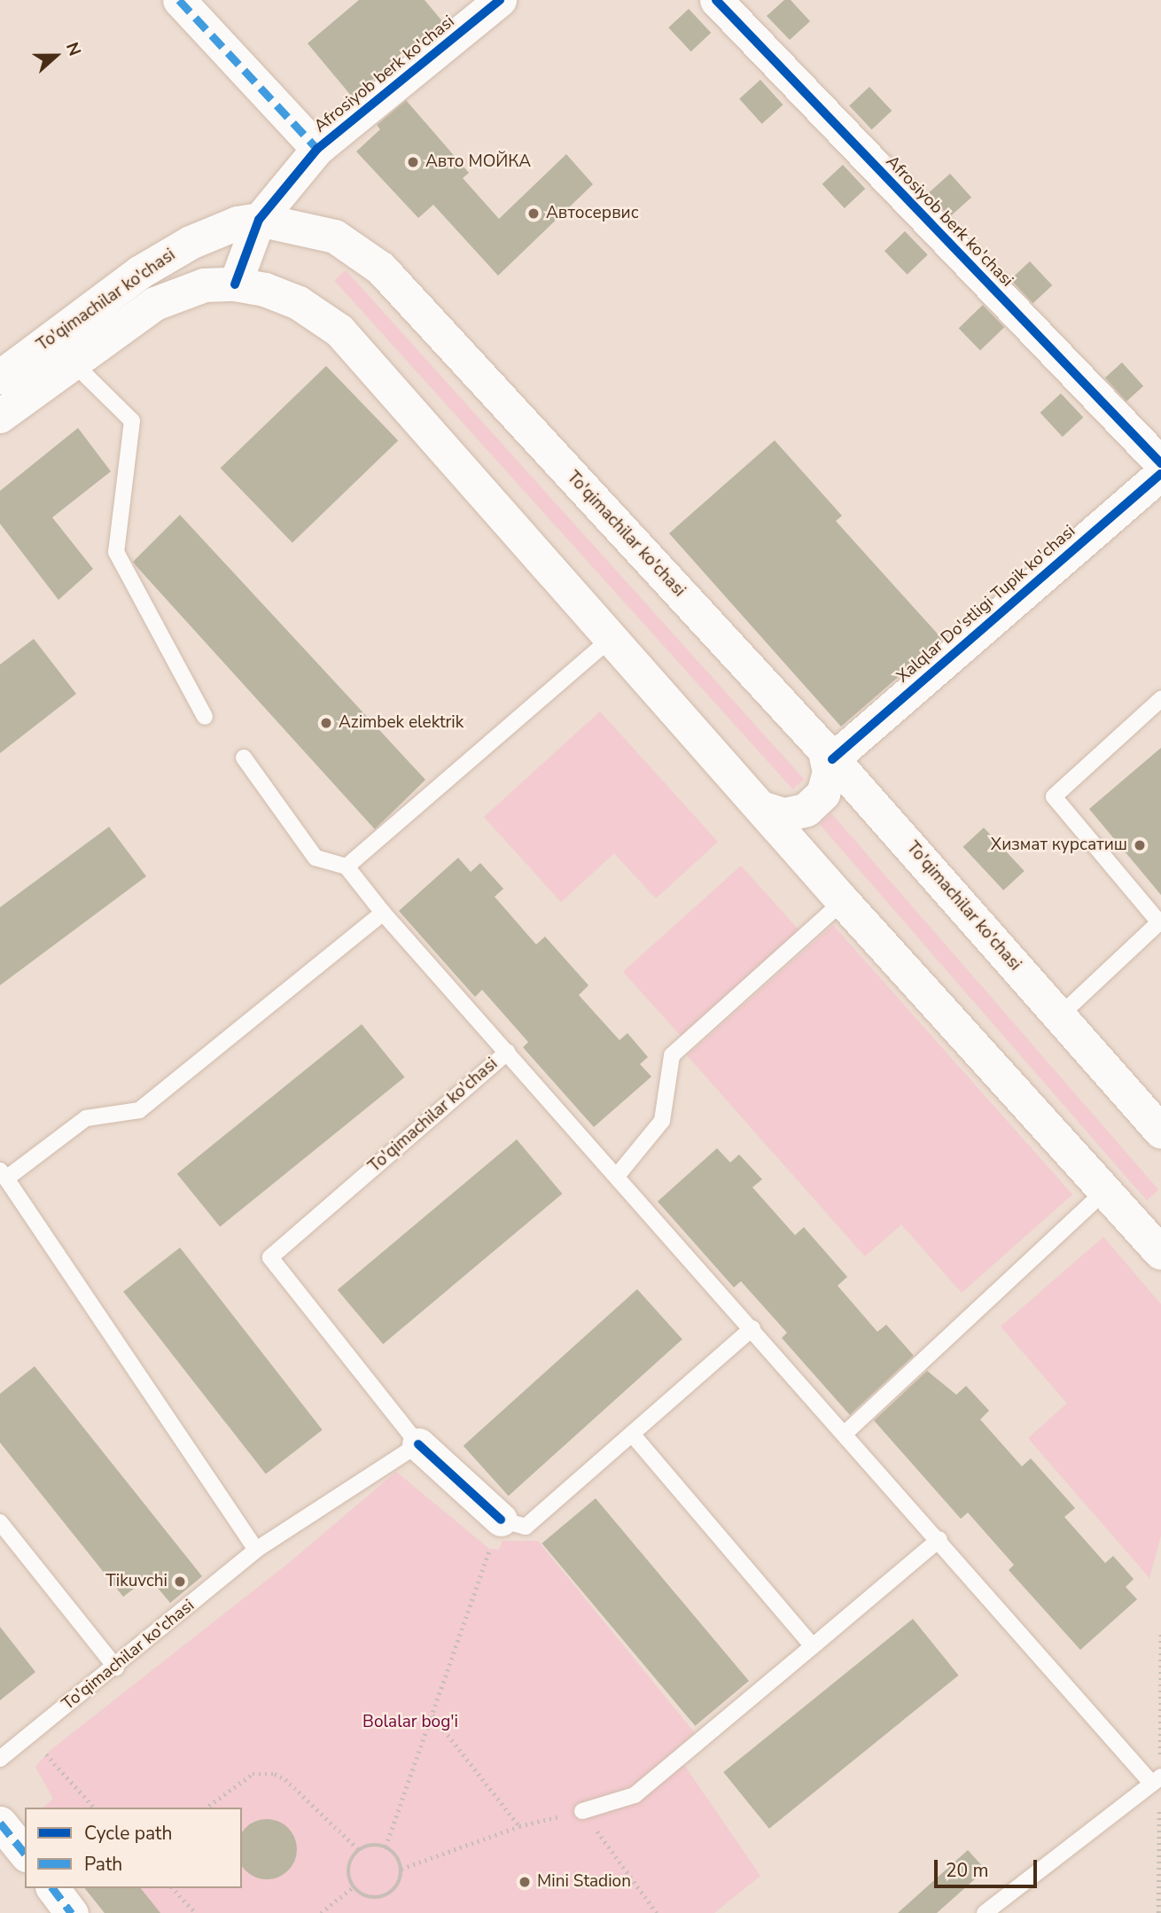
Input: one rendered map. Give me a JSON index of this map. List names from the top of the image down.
{
  "streets": {
    "main road": ["To'qimachilar ko'chasi"],
    "street": ["Afrosiyob berk ko'chasi", "Xalqlar Do'stligi Tupik ko'chasi"]
  },
  "crossings": [
    ["To'qimachilar ko'chasi", "Xalqlar Do'stligi Tupik ko'chasi"]
  ],
  "parks": ["Bolalar bog'i"],
  "places": [
    "Авто МОЙКА",
    "Автосервис",
    "Azimbek elektrik",
    "Хизмат курсатиш",
    "Tikuvchi",
    "Mini Stadion"
  ],
  "legend": ["Cycle path", "Path"],
  "scale_bar": "20 m",
  "north": "right"
}
